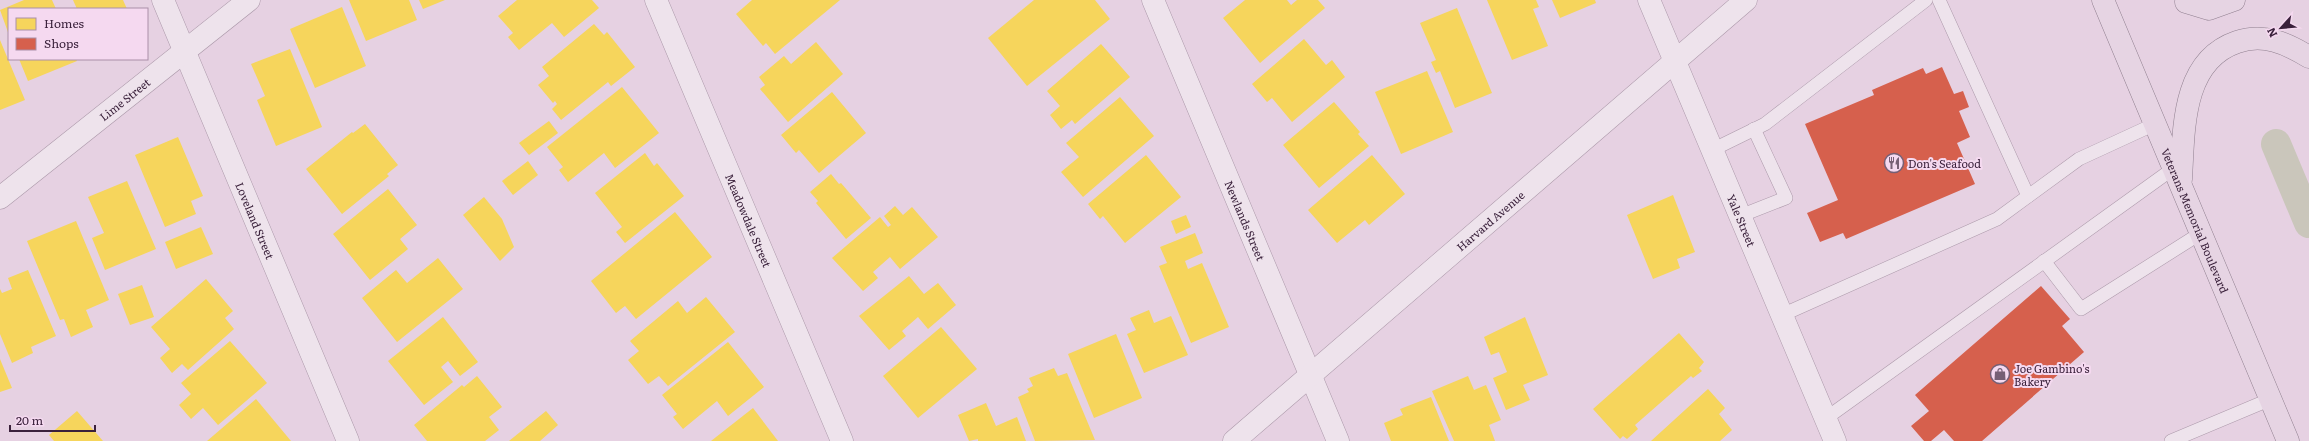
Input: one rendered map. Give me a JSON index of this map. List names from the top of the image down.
{
  "streets": {
    "main road": ["Veterans Memorial Boulevard"],
    "street": [
      "Lime Street",
      "Loveland Street",
      "Meadowdale Street",
      "Yale Street",
      "Newlands Street",
      "Harvard Avenue"
    ]
  },
  "crossings": [
    ["Lime Street", "Loveland Street"],
    ["Yale Street", "Harvard Avenue"],
    ["Newlands Street", "Harvard Avenue"]
  ],
  "places": {
    "restaurant": ["Don's Seafood"],
    "shop": ["Joe Gambino's Bakery"]
  },
  "legend": ["Homes", "Shops"],
  "scale_bar": "20 m",
  "north": "bottom left"
}
